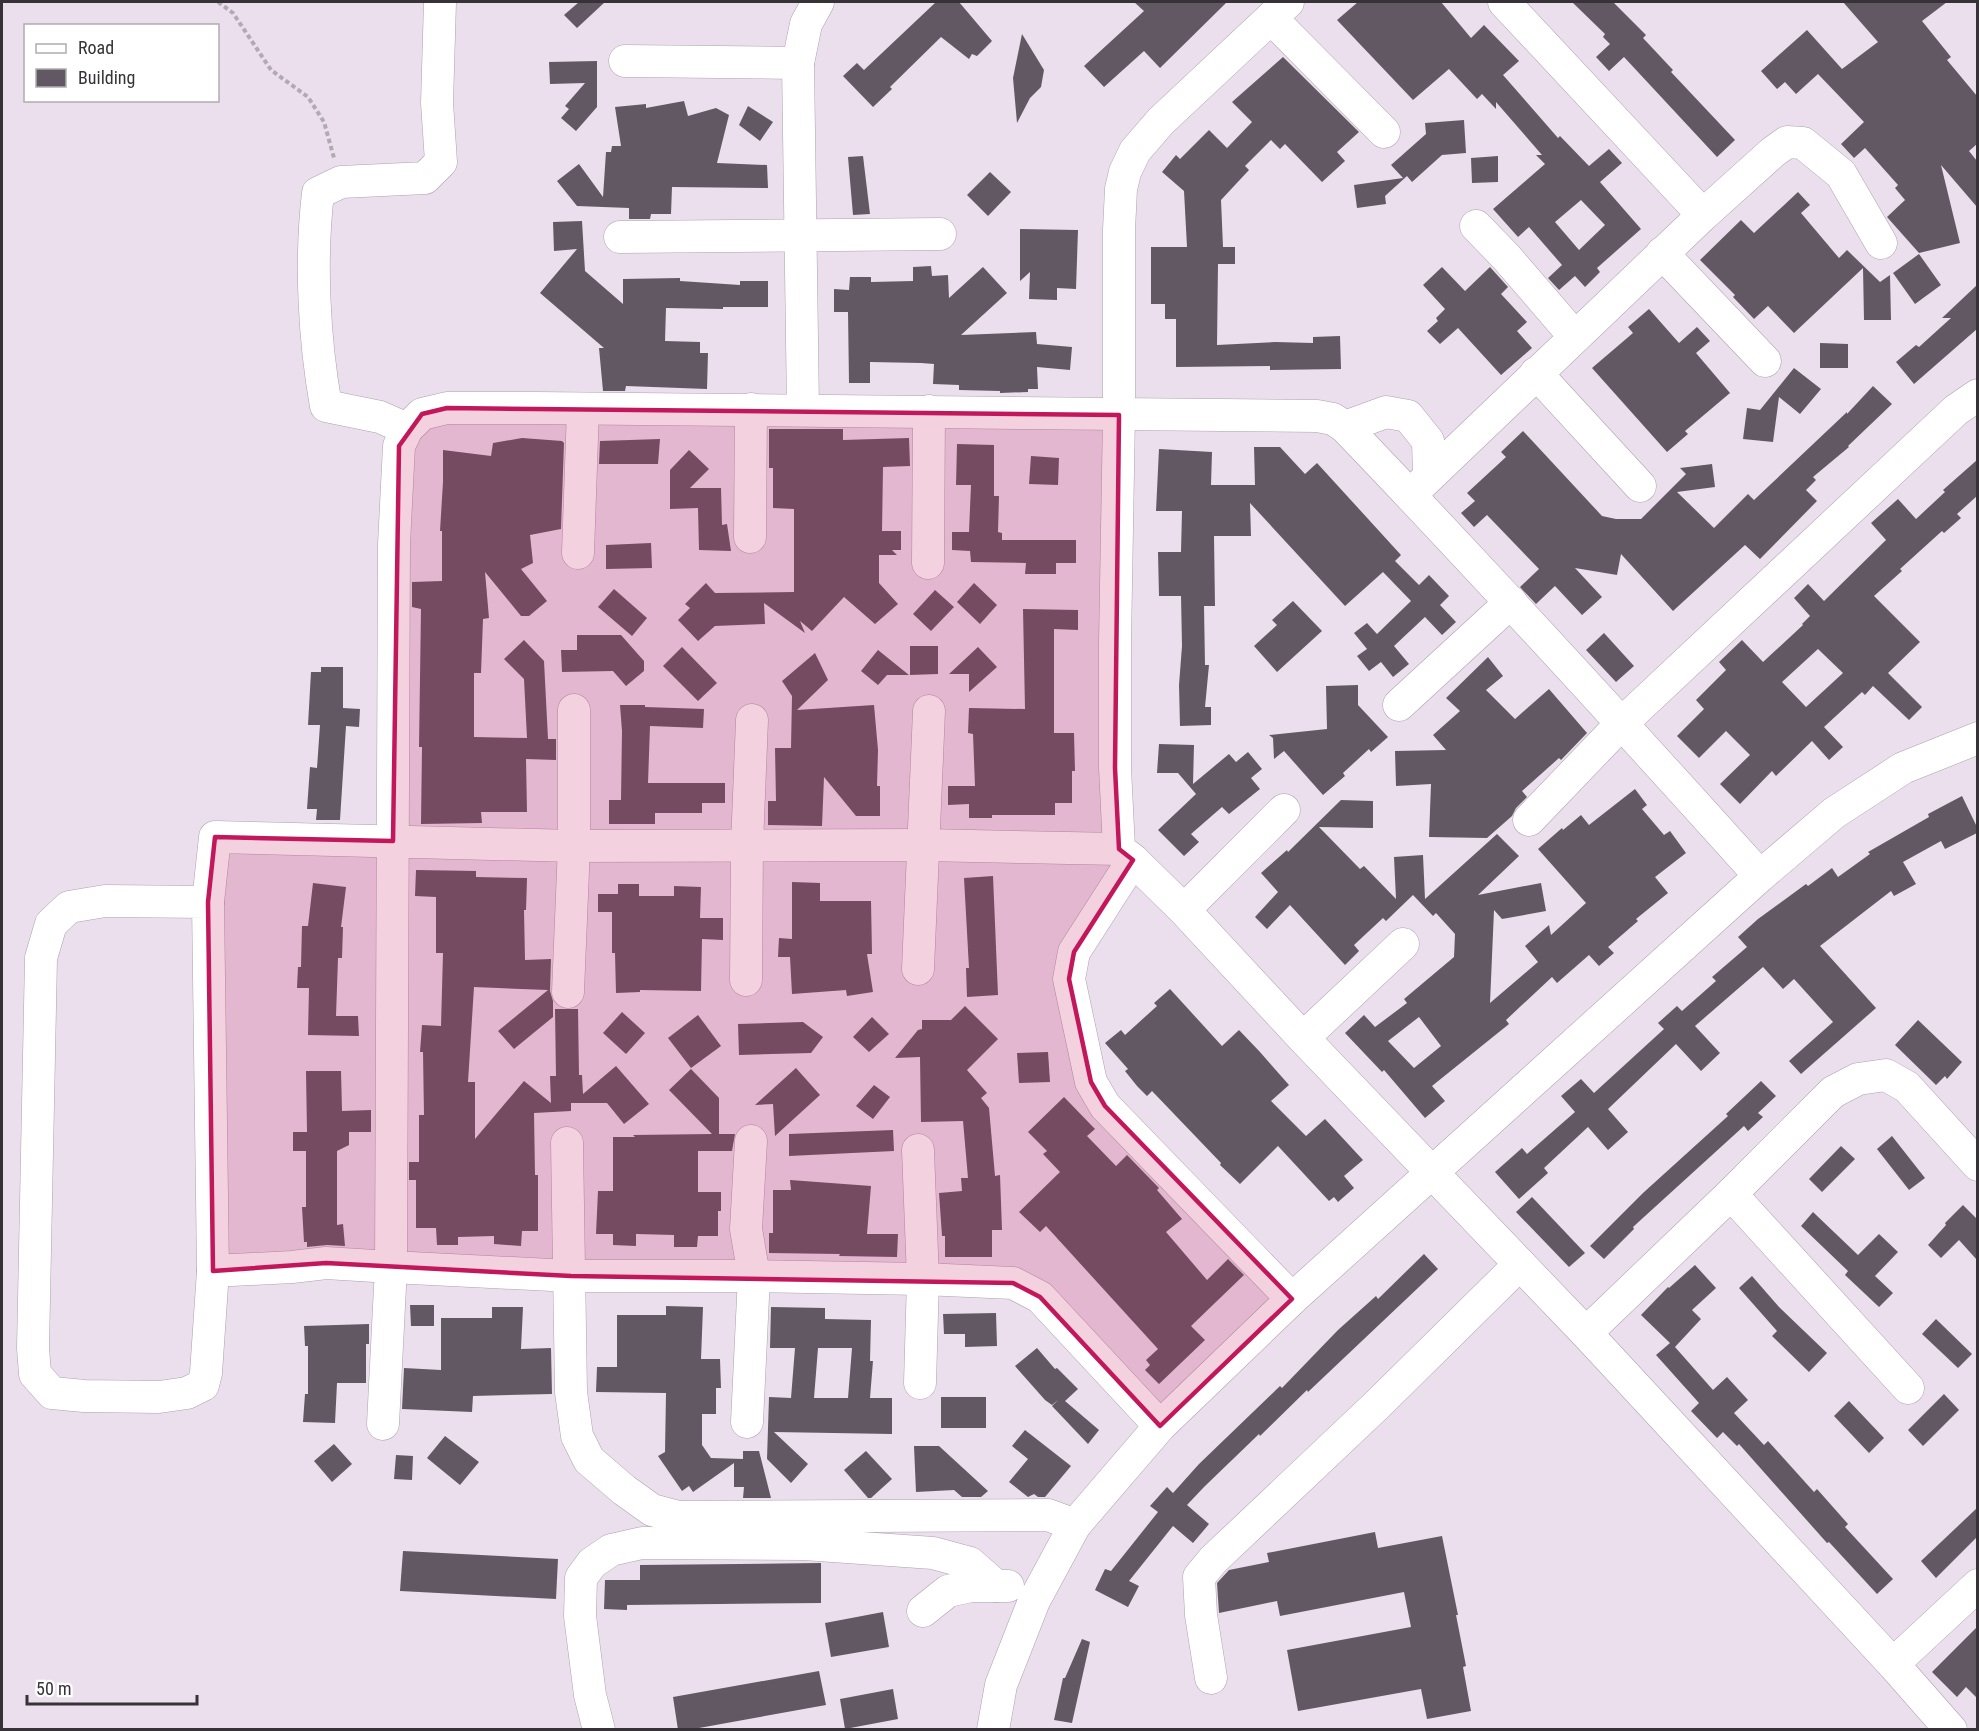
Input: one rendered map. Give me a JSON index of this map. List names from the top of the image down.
{
  "legend": ["Road", "Building"],
  "scale_bar": "50 m"
}
